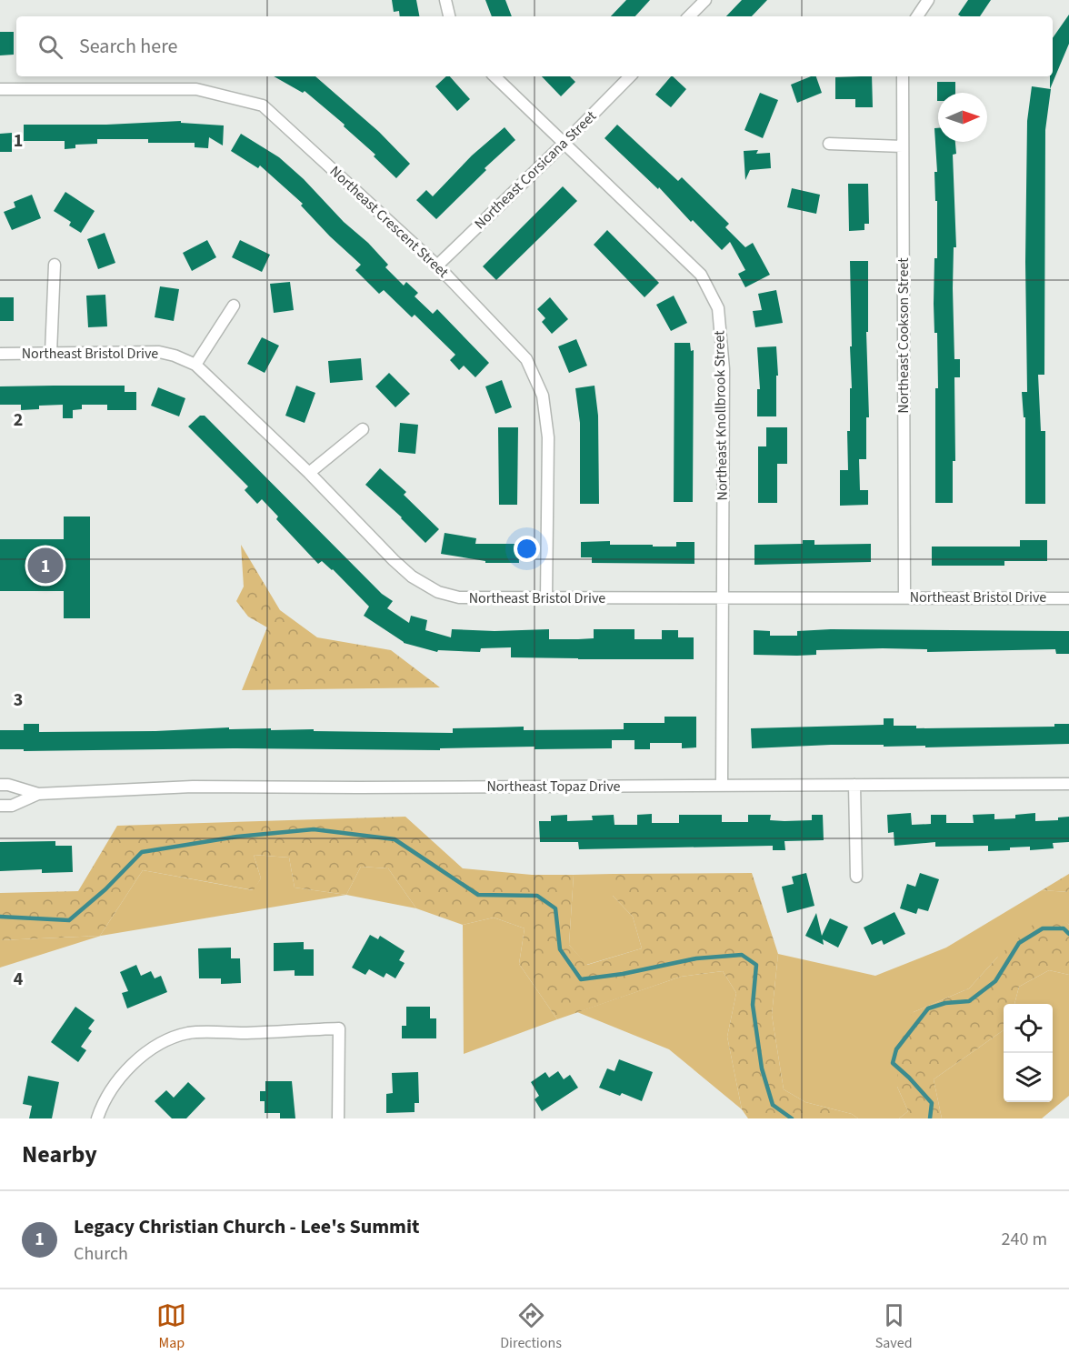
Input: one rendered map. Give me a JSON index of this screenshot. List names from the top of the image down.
{
  "streets": {
    "street": [
      "Northeast Corsicana Street",
      "Northeast Crescent Street",
      "Northeast Cookson Street",
      "Northeast Bristol Drive",
      "Northeast Knollbrook Street",
      "Northeast Topaz Drive"
    ]
  },
  "crossings": [
    ["Northeast Corsicana Street", "Northeast Crescent Street"],
    ["Northeast Corsicana Street", "Northeast Knollbrook Street"],
    ["Northeast Crescent Street", "Northeast Bristol Drive"],
    ["Northeast Cookson Street", "Northeast Bristol Drive"],
    ["Northeast Bristol Drive", "Northeast Knollbrook Street"],
    ["Northeast Knollbrook Street", "Northeast Topaz Drive"]
  ],
  "north": "right",
  "page": {
    "search": "Search here",
    "pins": "1",
    "heading": "Nearby",
    "list": [
      {
        "mark": "1",
        "name": "Legacy Christian Church - Lee's Summit",
        "note": "Church",
        "value": "240 m"
      }
    ],
    "nav": ["Map", "Directions", "Saved"]
  },
  "grid": {
    "rows": [
      "1",
      "2",
      "3",
      "4"
    ]
  }
}
